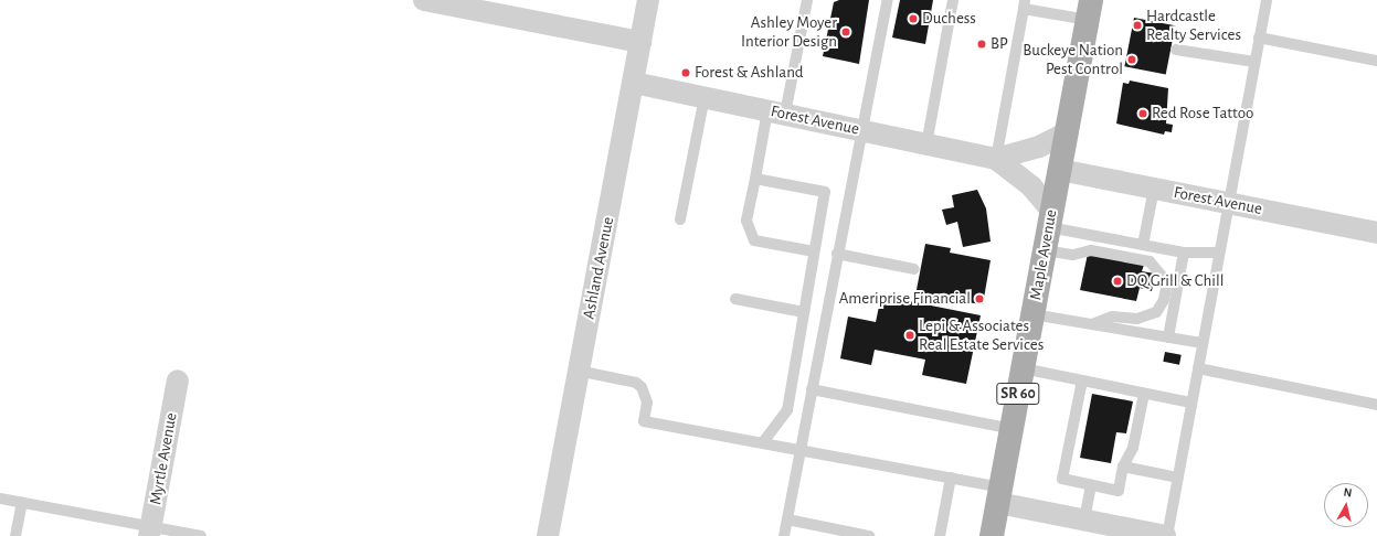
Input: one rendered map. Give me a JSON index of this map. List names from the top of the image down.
{
  "streets": {
    "main road": ["Maple Avenue", "SR 60"],
    "street": ["Forest Avenue", "Ashland Avenue", "Myrtle Avenue"]
  },
  "crossings": [
    ["Forest Avenue", "Maple Avenue"],
    ["Forest Avenue", "Ashland Avenue"]
  ],
  "places": [
    "Duchess",
    "Hardcastle Realty Services",
    "Ashley Moyer Interior Design",
    "BP",
    "Buckeye Nation Pest Control",
    "Forest & Ashland",
    "Red Rose Tattoo",
    "DQ Grill & Chill",
    "Ameriprise Financial",
    "Lepi & Associates Real Estate Services"
  ],
  "north": "top"
}
